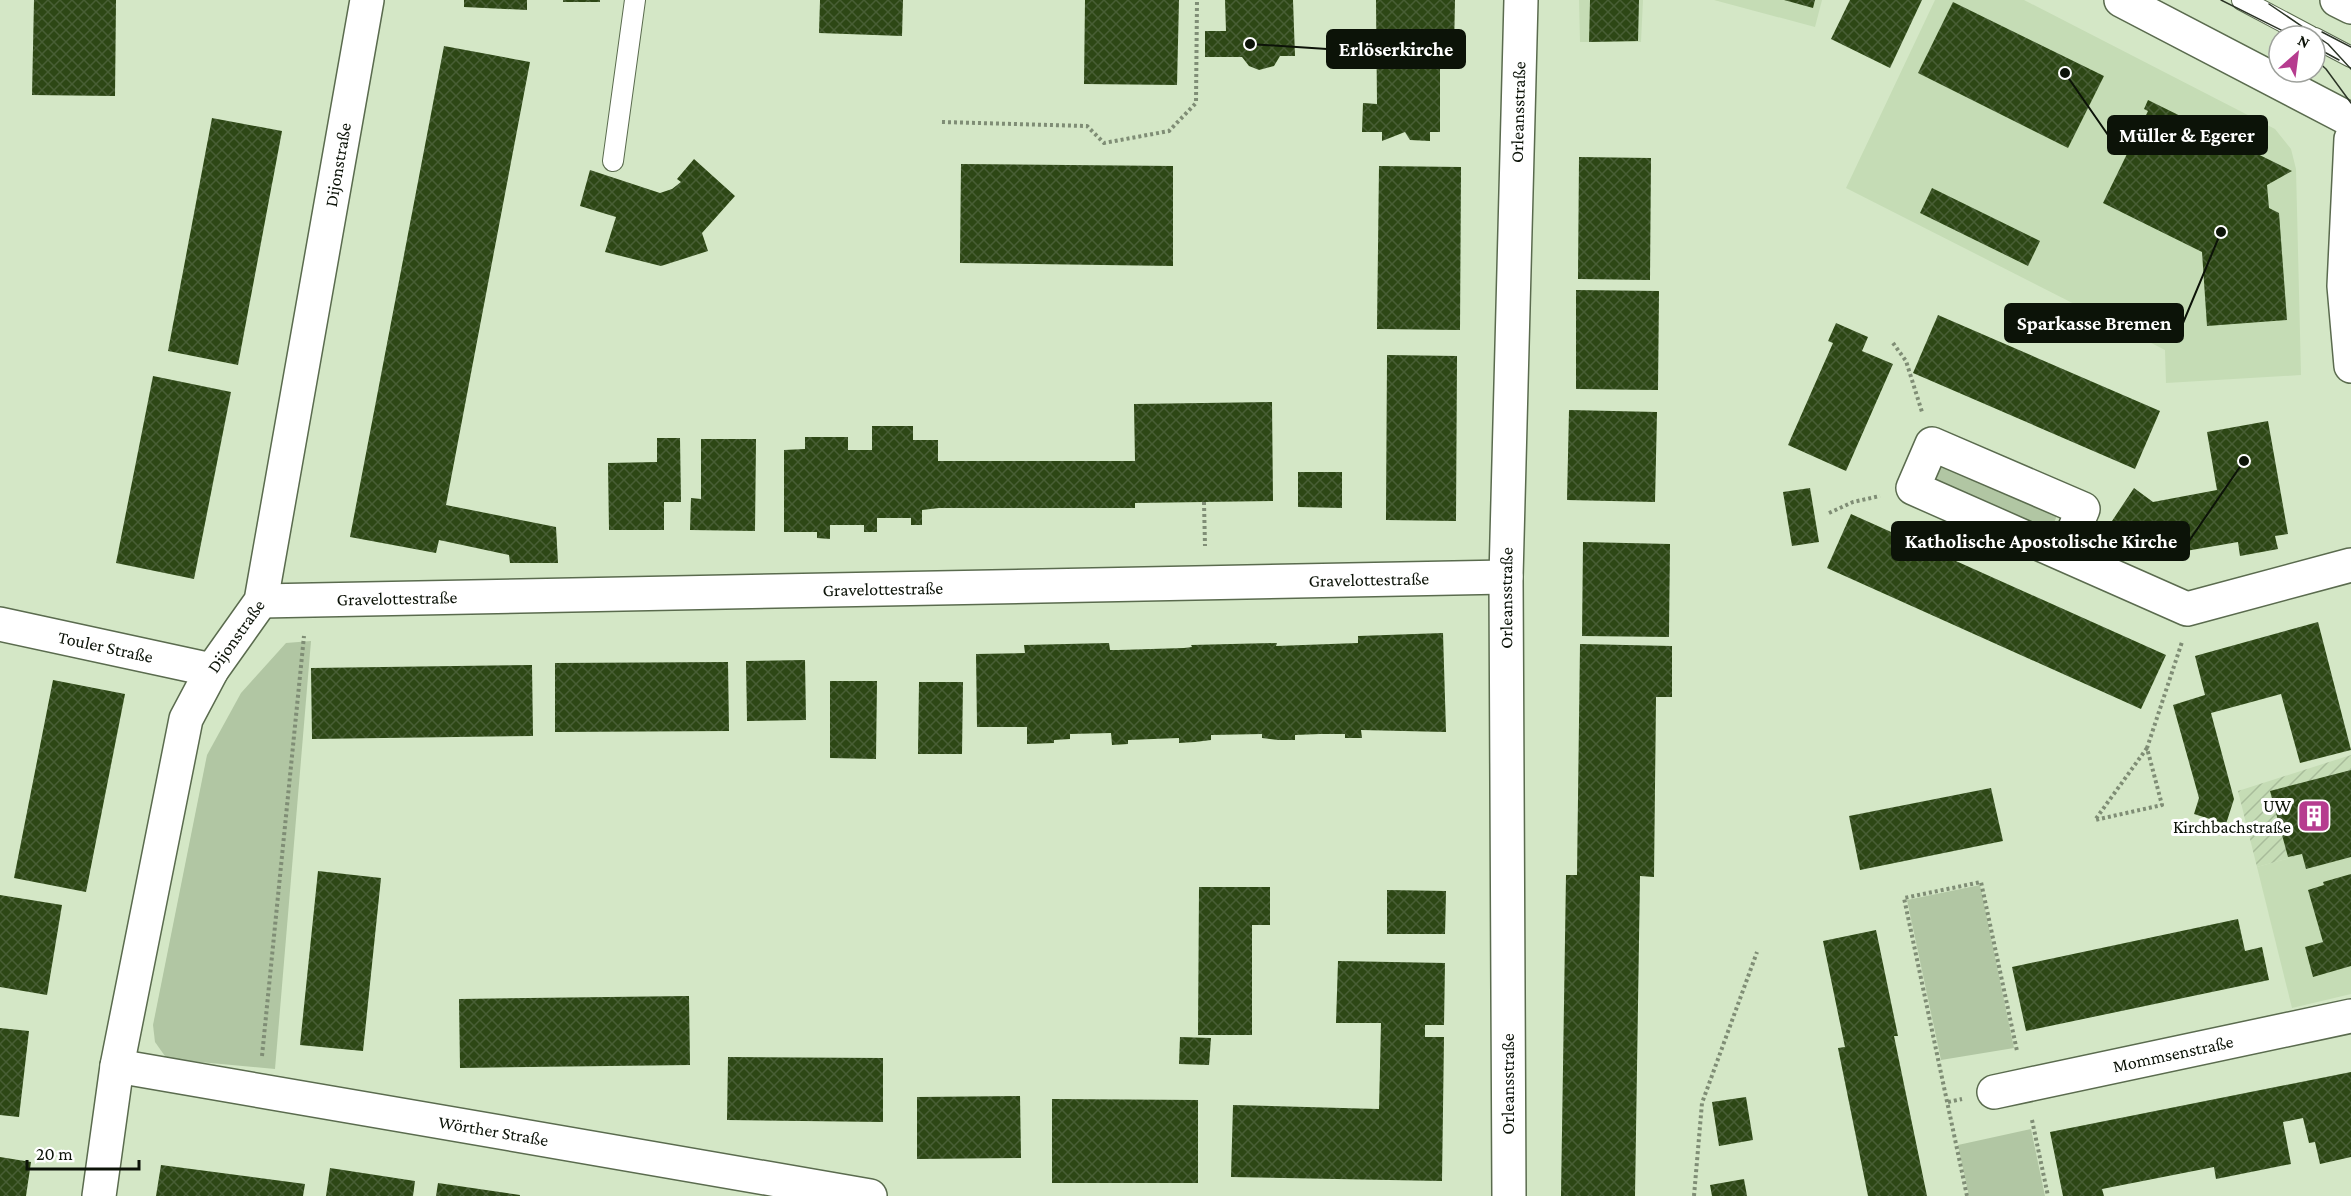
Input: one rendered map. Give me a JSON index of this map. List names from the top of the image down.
{
  "streets": {
    "street": [
      "Orleansstraße",
      "Dijonstraße",
      "Gravelottestraße",
      "Touler Straße",
      "Mommsenstraße",
      "Wörther Straße"
    ]
  },
  "crossings": [
    ["Orleansstraße", "Gravelottestraße"],
    ["Dijonstraße", "Gravelottestraße"],
    ["Dijonstraße", "Touler Straße"],
    ["Dijonstraße", "Wörther Straße"]
  ],
  "places": {
    "other": [
      "Erlöserkirche",
      "Müller & Egerer",
      "Sparkasse Bremen",
      "Katholische Apostolische Kirche"
    ],
    "building": ["UW Kirchbachstraße"]
  },
  "scale_bar": "20 m",
  "north": "top right"
}
